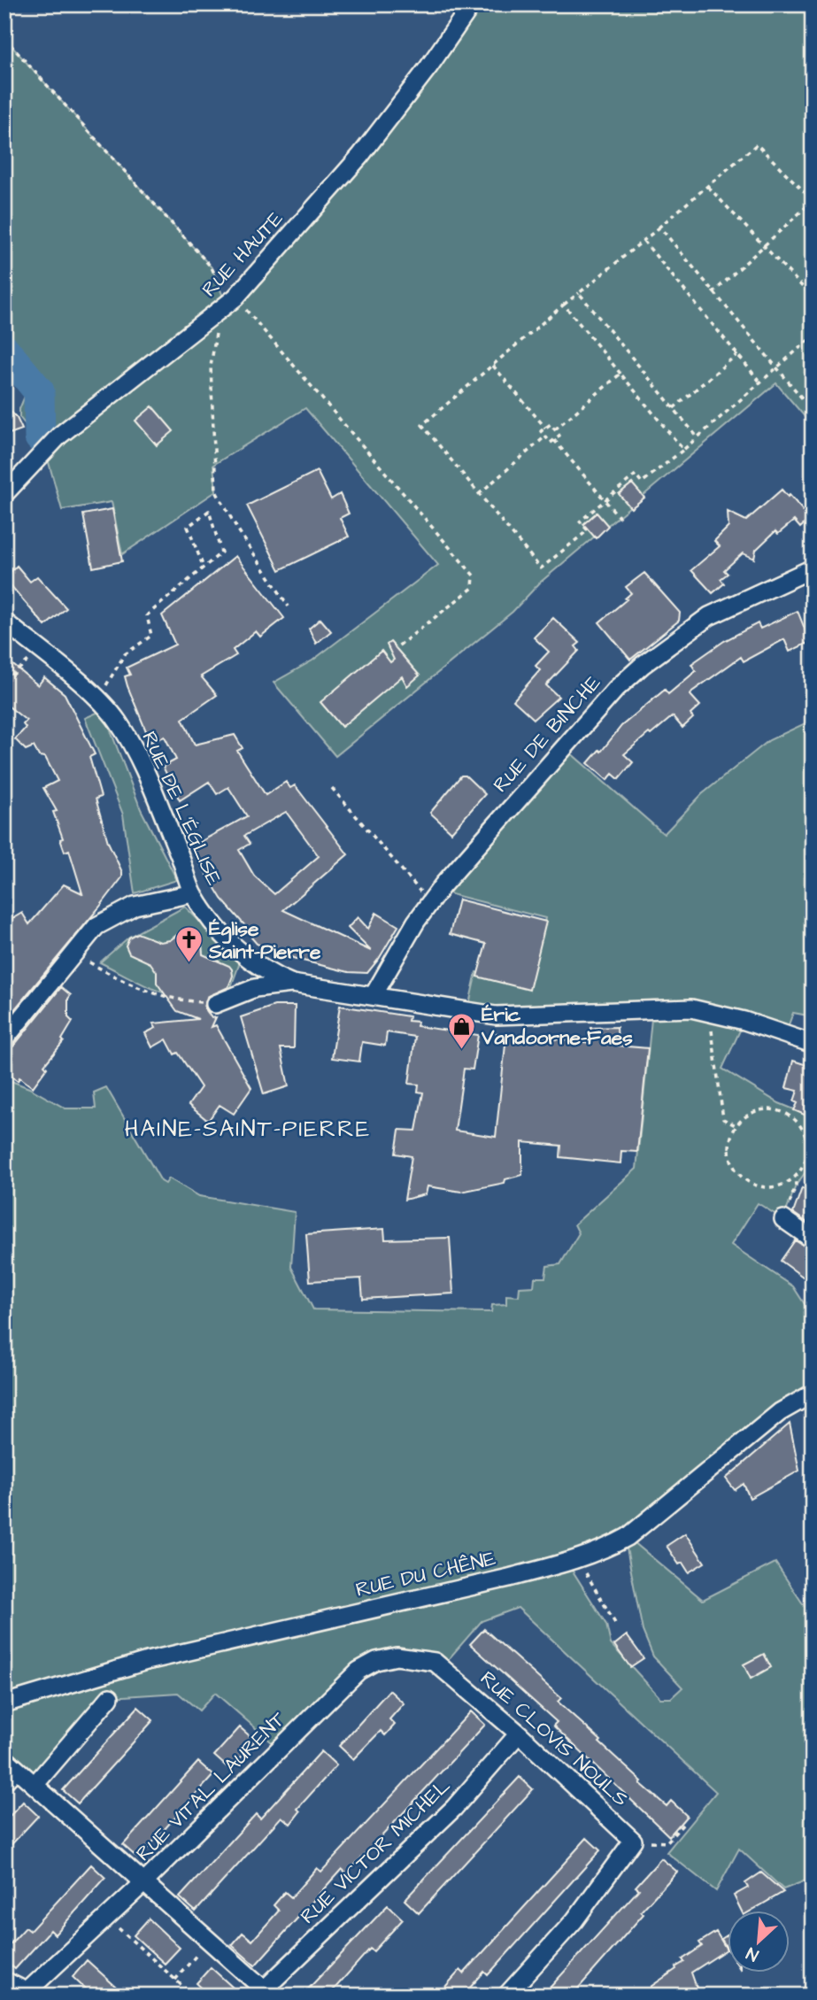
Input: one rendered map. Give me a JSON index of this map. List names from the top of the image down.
{
  "streets": {
    "street": [
      "RUE HAUTE",
      "RUE DE BINCHE",
      "RUE DE L'ÉGLISE",
      "RUE DU CHÊNE",
      "RUE CLOVIS NOULS",
      "RUE VITAL LAURENT",
      "RUE VICTOR MICHEL"
    ]
  },
  "crossings": [
    ["RUE DE BINCHE", "RUE DE L'ÉGLISE"],
    ["RUE CLOVIS NOULS", "RUE VITAL LAURENT"],
    ["RUE CLOVIS NOULS", "RUE VICTOR MICHEL"]
  ],
  "districts": ["HAINE-SAINT-PIERRE"],
  "places": {
    "church": ["Église Saint-Pierre"],
    "shop": ["Éric Vandoorne-Faes"]
  },
  "north": "bottom left"
}
